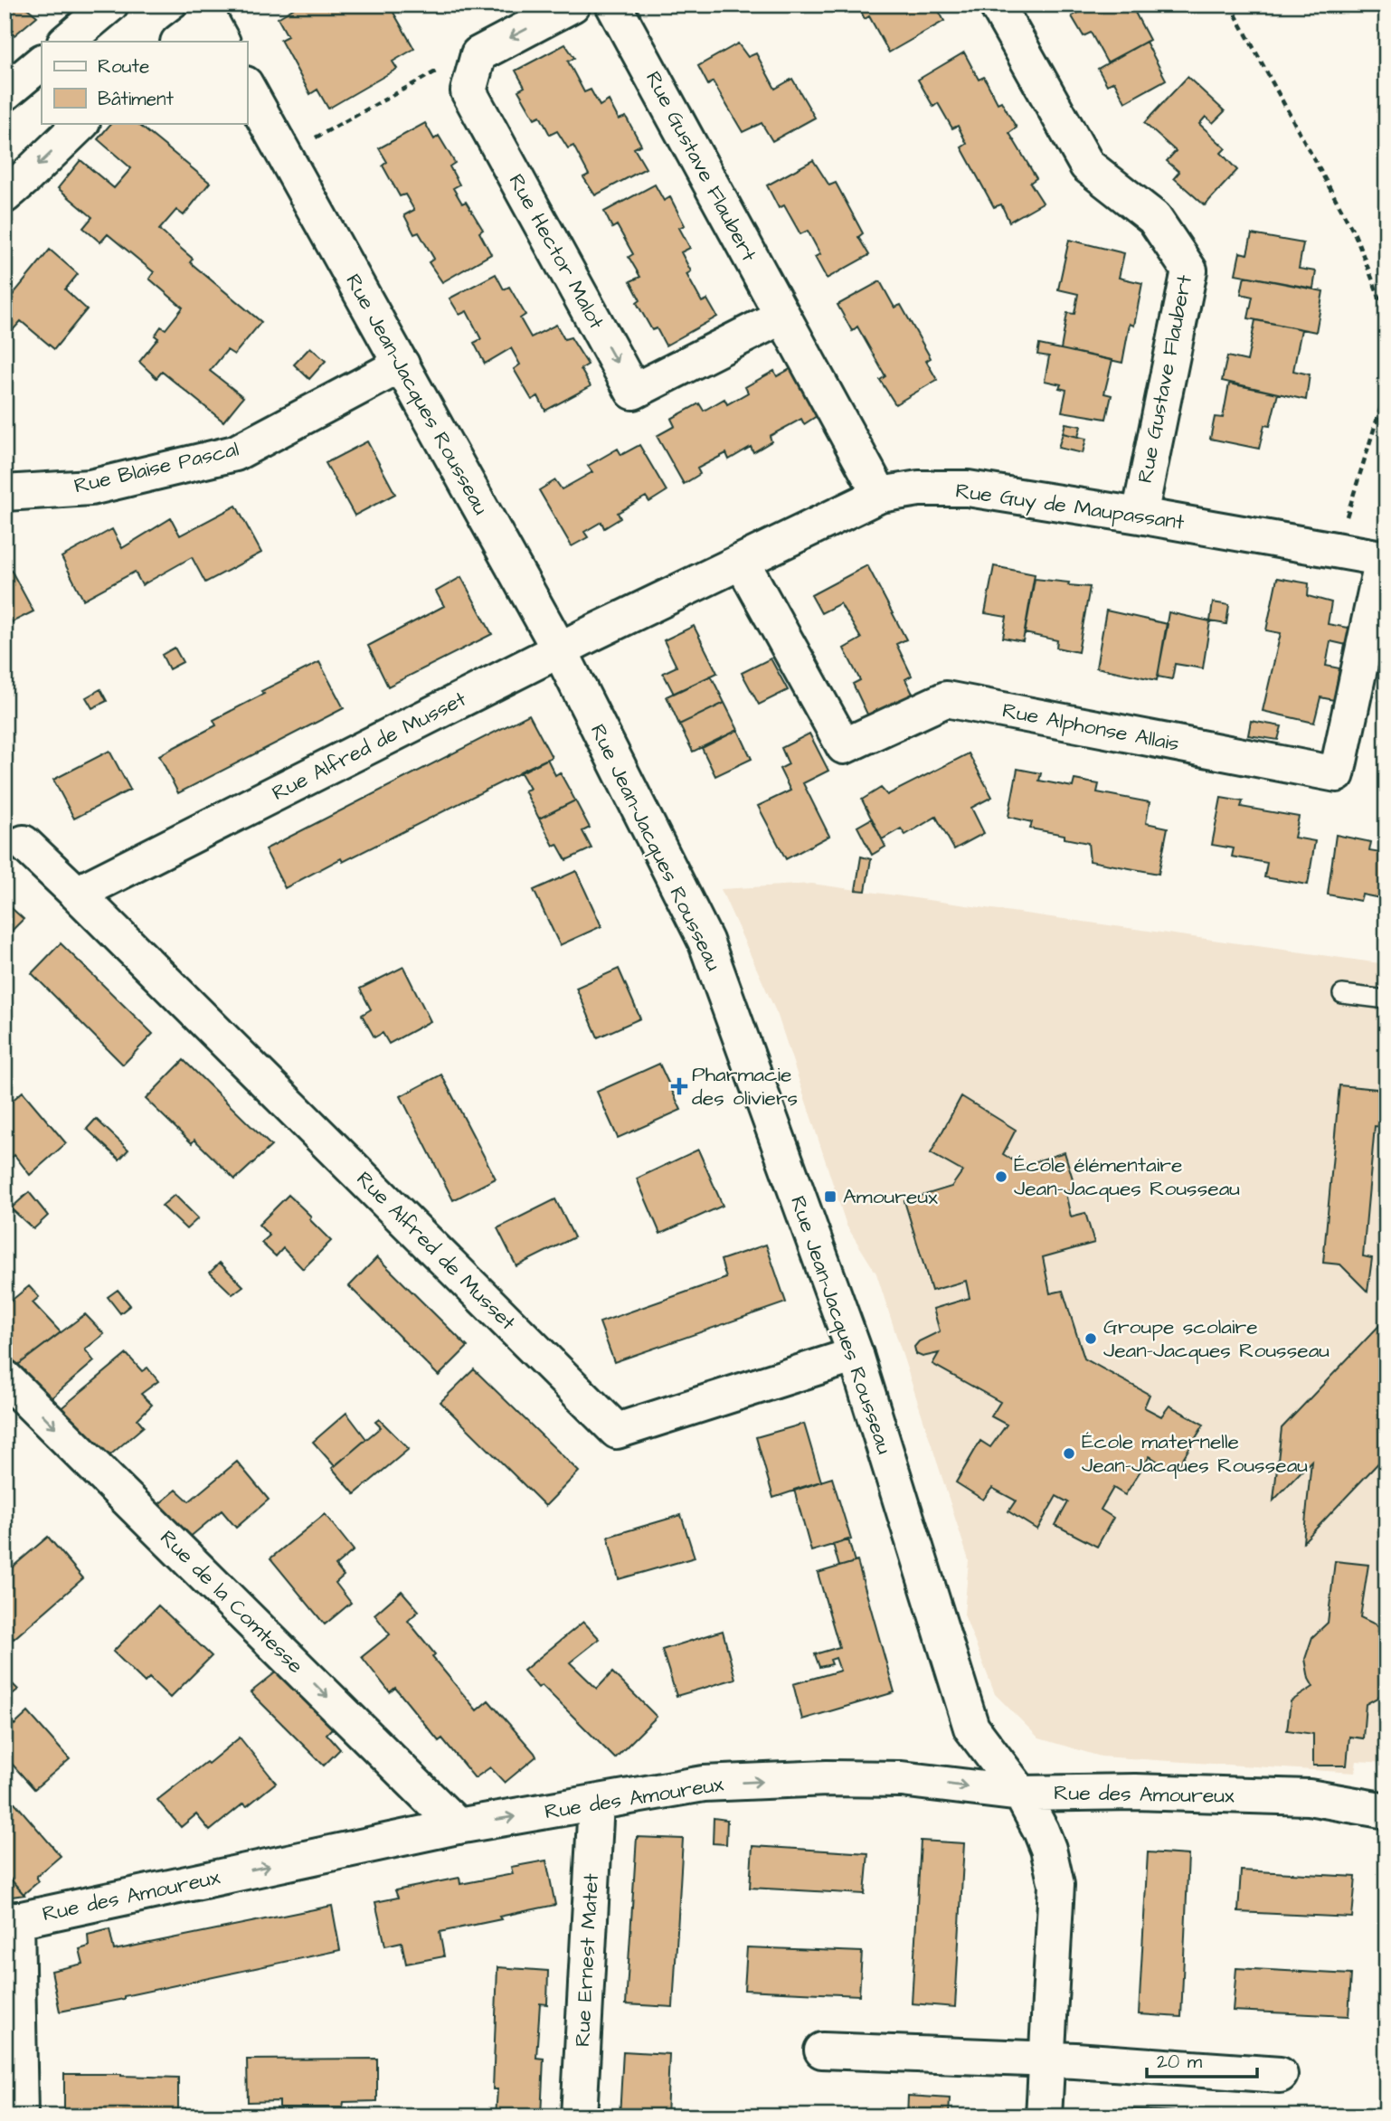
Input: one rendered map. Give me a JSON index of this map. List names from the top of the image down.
{
  "streets": {
    "street": [
      "Rue Gustave Flaubert",
      "Rue Hector Malot",
      "Rue Jean-Jacques Rousseau",
      "Rue Blaise Pascal",
      "Rue Guy de Maupassant",
      "Rue Alphonse Allais",
      "Rue Alfred de Musset",
      "Rue de la Comtesse",
      "Rue des Amoureux",
      "Rue Ernest Matet"
    ]
  },
  "crossings": [
    ["Rue Gustave Flaubert", "Rue Hector Malot"],
    ["Rue Gustave Flaubert", "Rue Guy de Maupassant"],
    ["Rue Jean-Jacques Rousseau", "Rue Blaise Pascal"],
    ["Rue Jean-Jacques Rousseau", "Rue Guy de Maupassant"],
    ["Rue Jean-Jacques Rousseau", "Rue Alfred de Musset"],
    ["Rue Jean-Jacques Rousseau", "Rue des Amoureux"],
    ["Rue Guy de Maupassant", "Rue Alphonse Allais"],
    ["Rue Guy de Maupassant", "Rue Alfred de Musset"],
    ["Rue de la Comtesse", "Rue des Amoureux"],
    ["Rue des Amoureux", "Rue Ernest Matet"]
  ],
  "one_way": ["Rue de la Comtesse", "Rue des Amoureux"],
  "places": {
    "health": ["Pharmacie des oliviers"],
    "other": ["École élémentaire Jean-Jacques Rousseau", "Groupe scolaire Jean-Jacques Rousseau", "École maternelle Jean-Jacques Rousseau"],
    "transit": ["Amoureux"]
  },
  "legend": ["Route", "Bâtiment"],
  "scale_bar": "20 m"
}
